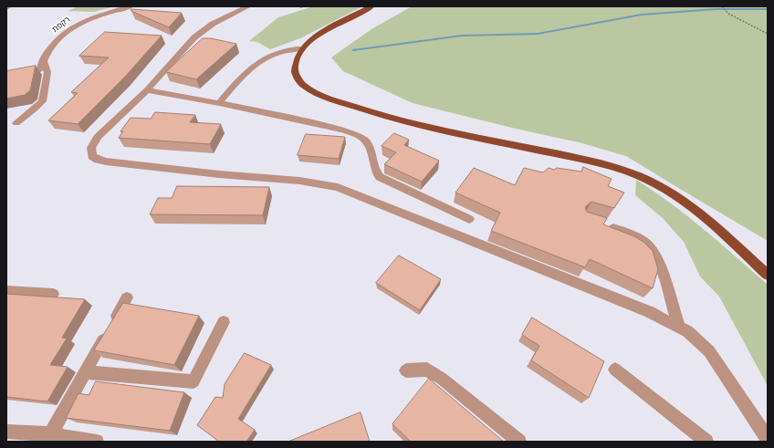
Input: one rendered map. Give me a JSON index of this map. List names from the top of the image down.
{
  "streets": {
    "street": ["רקפת"]
  }
}
